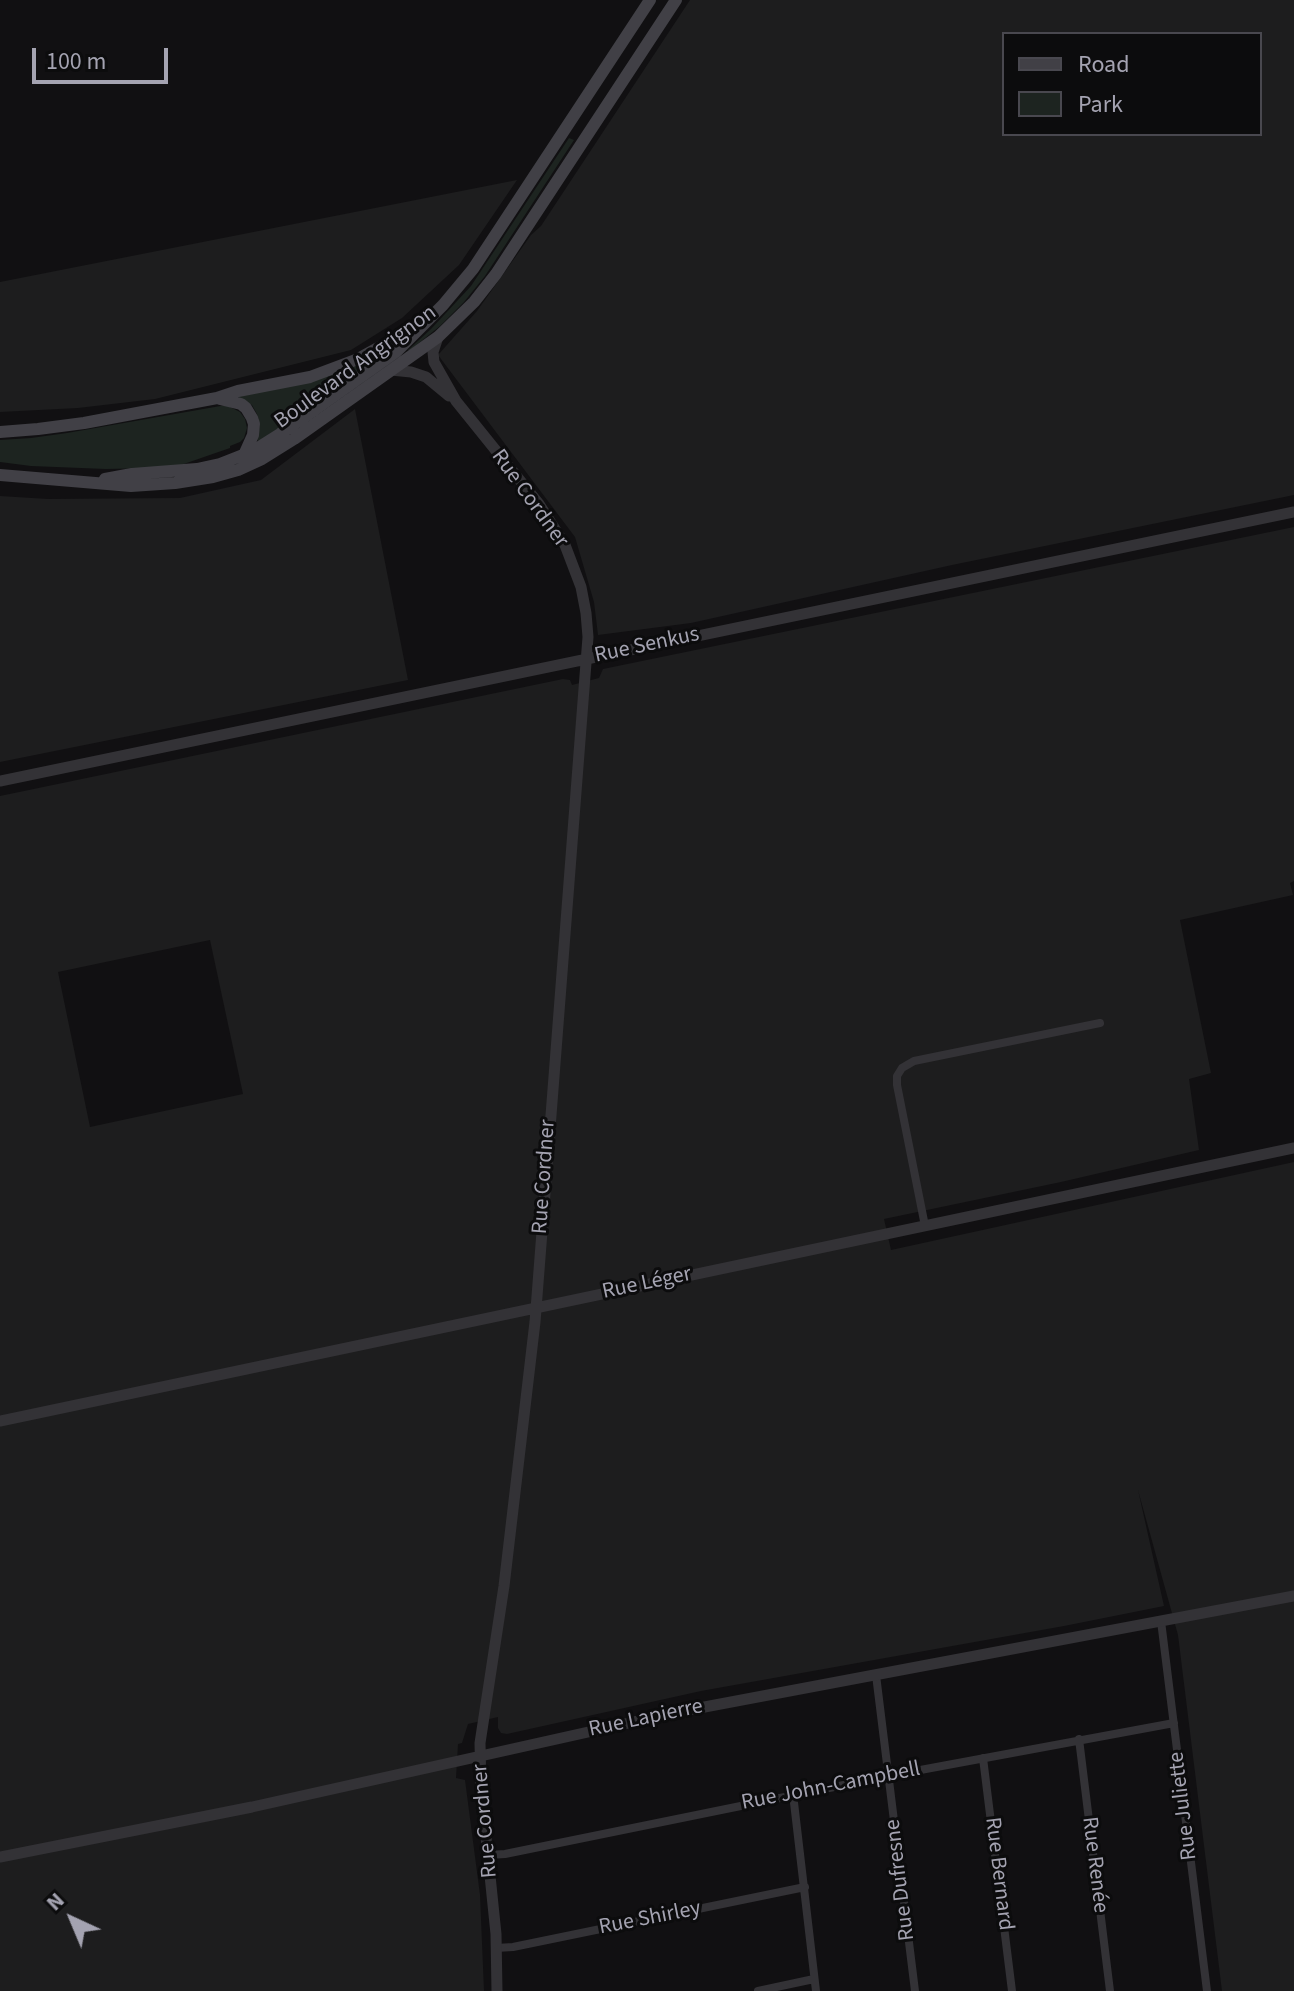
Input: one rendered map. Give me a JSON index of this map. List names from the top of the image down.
{
  "streets": {
    "main road": ["Boulevard Angrignon"],
    "street": [
      "Rue Cordner",
      "Rue Senkus",
      "Rue Léger",
      "Rue Lapierre",
      "Rue John-Campbell",
      "Rue Juliette",
      "Rue Renée",
      "Rue Bernard",
      "Rue Dufresne",
      "Rue Shirley"
    ]
  },
  "crossings": [
    ["Rue Cordner", "Rue Senkus"],
    ["Rue Cordner", "Rue Léger"],
    ["Rue Cordner", "Rue Lapierre"],
    ["Rue Cordner", "Rue John-Campbell"],
    ["Rue Cordner", "Rue Shirley"],
    ["Rue Lapierre", "Rue Juliette"],
    ["Rue Lapierre", "Rue Dufresne"],
    ["Rue John-Campbell", "Rue Juliette"],
    ["Rue John-Campbell", "Rue Renée"],
    ["Rue John-Campbell", "Rue Bernard"],
    ["Rue John-Campbell", "Rue Dufresne"]
  ],
  "legend": ["Road", "Park"],
  "scale_bar": "100 m",
  "north": "top left"
}
